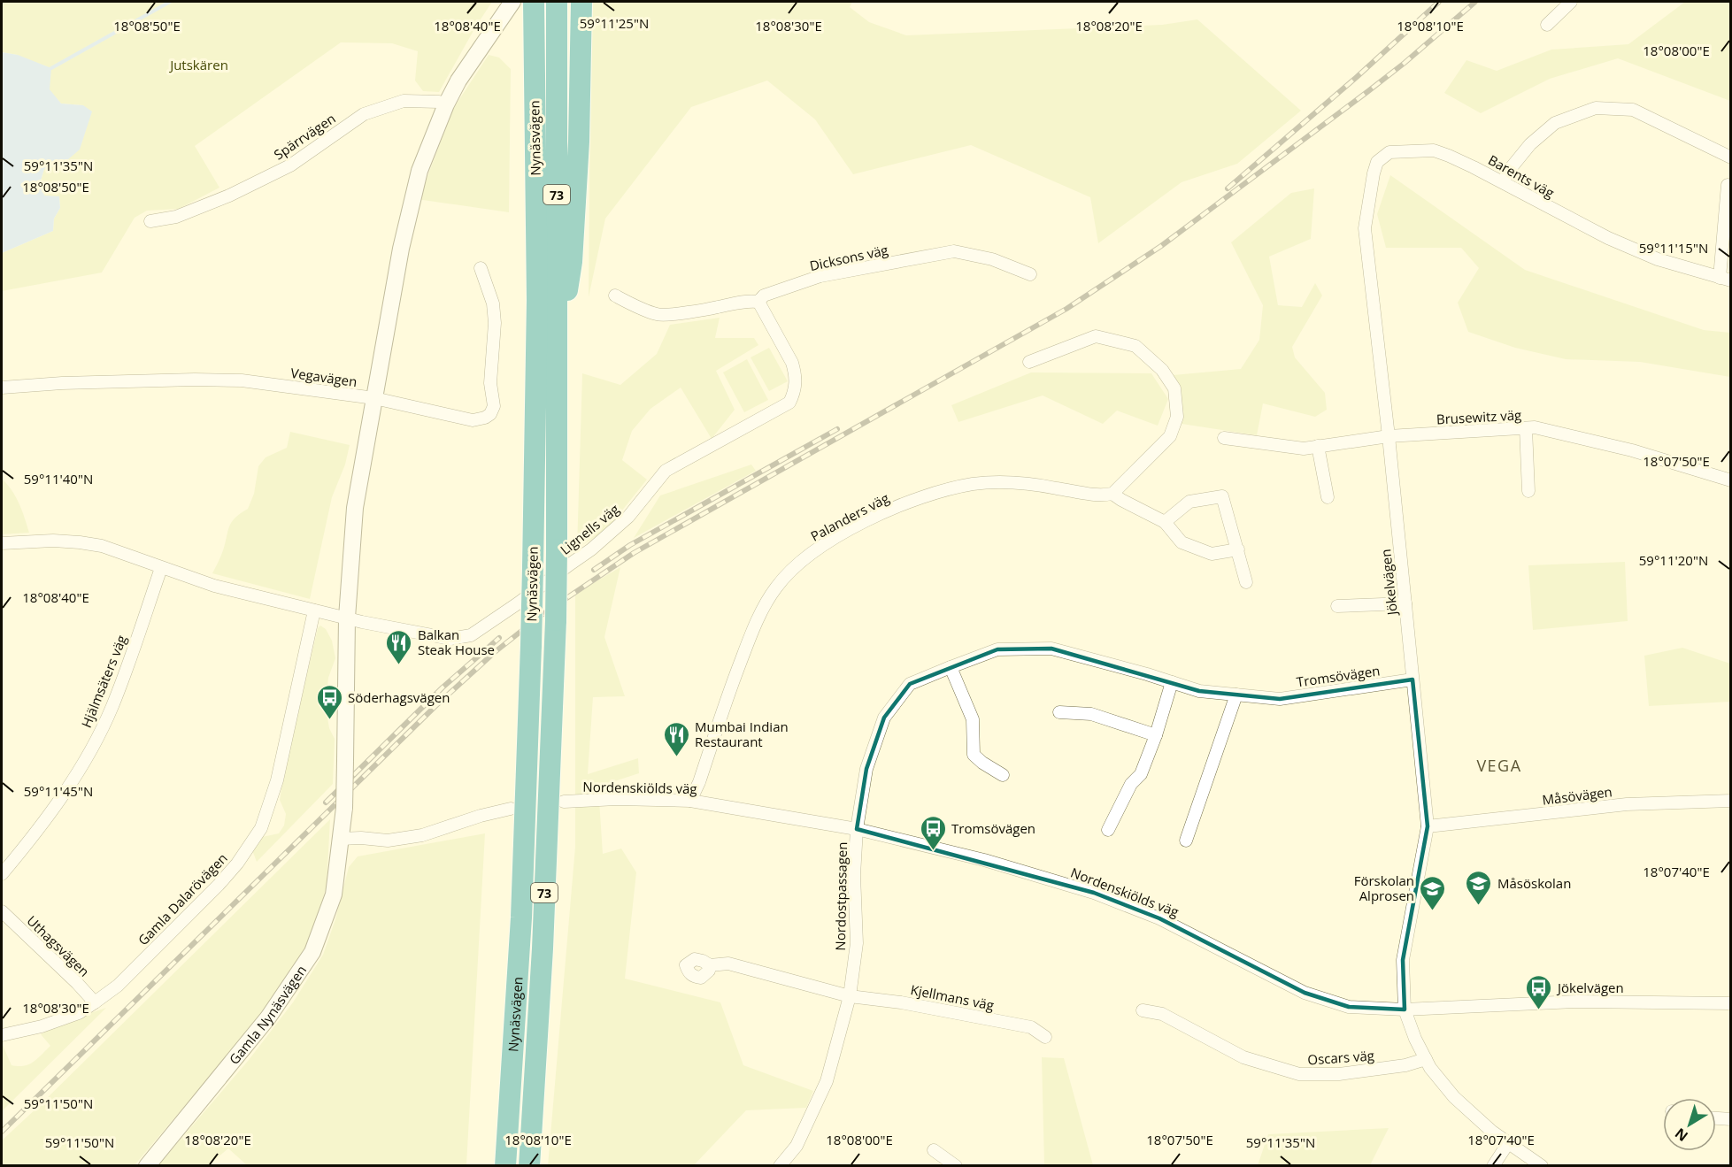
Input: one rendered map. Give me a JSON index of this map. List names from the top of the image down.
{
  "streets": {
    "highway": ["Nynäsvägen", "73"],
    "street": [
      "Spärrvägen",
      "Barents väg",
      "Dicksons väg",
      "Vegavägen",
      "Brusewitz väg",
      "Palanders väg",
      "Lignells väg",
      "Jökelvägen",
      "Tromsövägen",
      "Hjälmsäters väg",
      "Nordenskiölds väg",
      "Måsövägen",
      "Nordostpassagen",
      "Gamla Dalarövägen",
      "Uthagsvägen",
      "Kjellmans väg",
      "Gamla Nynäsvägen",
      "Oscars väg"
    ]
  },
  "crossings": [
    ["Barents väg", "Jökelvägen"],
    ["Dicksons väg", "Lignells väg"],
    ["Brusewitz väg", "Jökelvägen"],
    ["Palanders väg", "Nordenskiölds väg"],
    ["Jökelvägen", "Tromsövägen"],
    ["Jökelvägen", "Nordenskiölds väg"],
    ["Jökelvägen", "Måsövägen"],
    ["Jökelvägen", "Oscars väg"],
    ["Tromsövägen", "Nordenskiölds väg"],
    ["Tromsövägen", "Nordostpassagen"],
    ["Nordenskiölds väg", "Nordostpassagen"],
    ["Nordostpassagen", "Kjellmans väg"],
    ["Gamla Dalarövägen", "Uthagsvägen"]
  ],
  "districts": ["VEGA"],
  "parks": ["Jutskären"],
  "places": {
    "restaurant": ["Balkan Steak House", "Mumbai Indian Restaurant"],
    "bus stop": ["Söderhagsvägen", "Tromsövägen", "Jökelvägen"],
    "school or university": ["Måsöskolan", "Förskolan Alprosen"]
  },
  "north": "bottom left",
  "coordinates": [
    "59°11'25\"N",
    "18°08'50\"E",
    "18°08'40\"E",
    "18°08'30\"E",
    "18°08'20\"E",
    "18°08'10\"E",
    "18°08'00\"E",
    "59°11'35\"N",
    "59°11'15\"N",
    "18°07'50\"E",
    "59°11'40\"N",
    "59°11'20\"N",
    "59°11'45\"N",
    "18°07'40\"E",
    "59°11'50\"N"
  ]
}
